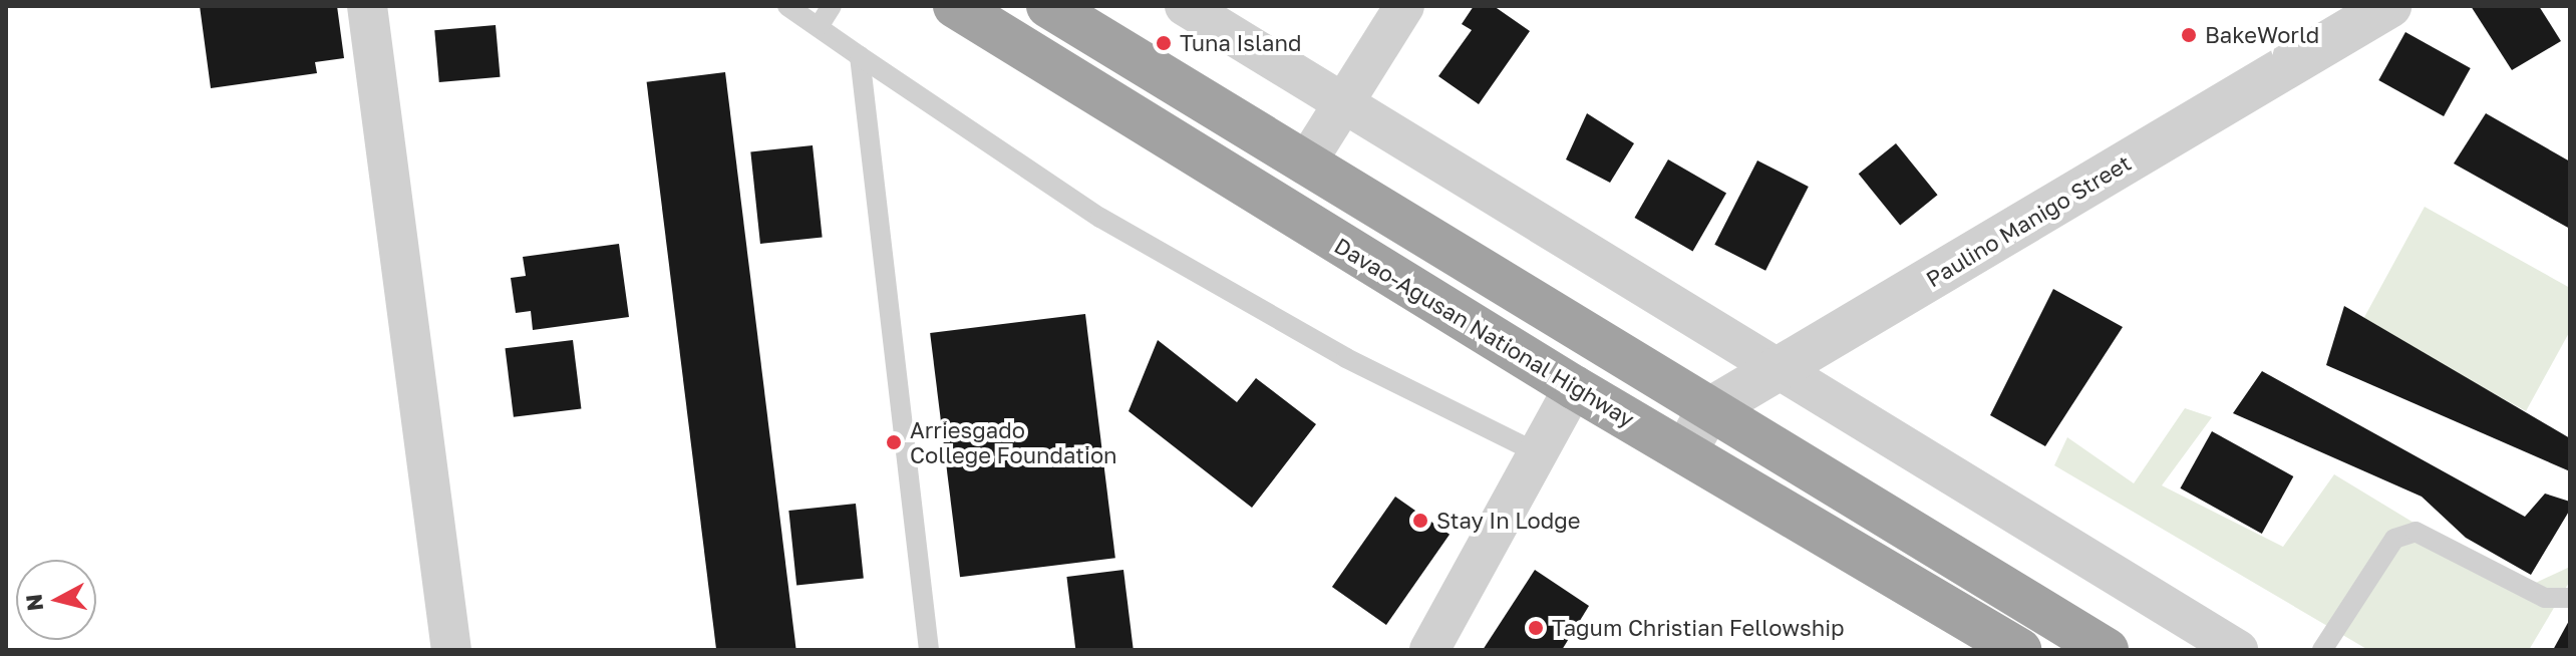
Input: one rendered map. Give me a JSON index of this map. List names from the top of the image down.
{
  "streets": {
    "highway": ["Davao-Agusan National Highway"],
    "street": ["Paulino Manigo Street"]
  },
  "places": [
    "BakeWorld",
    "Tuna Island",
    "Arriesgado College Foundation",
    "Stay In Lodge",
    "Tagum Christian Fellowship"
  ],
  "north": "left"
}
